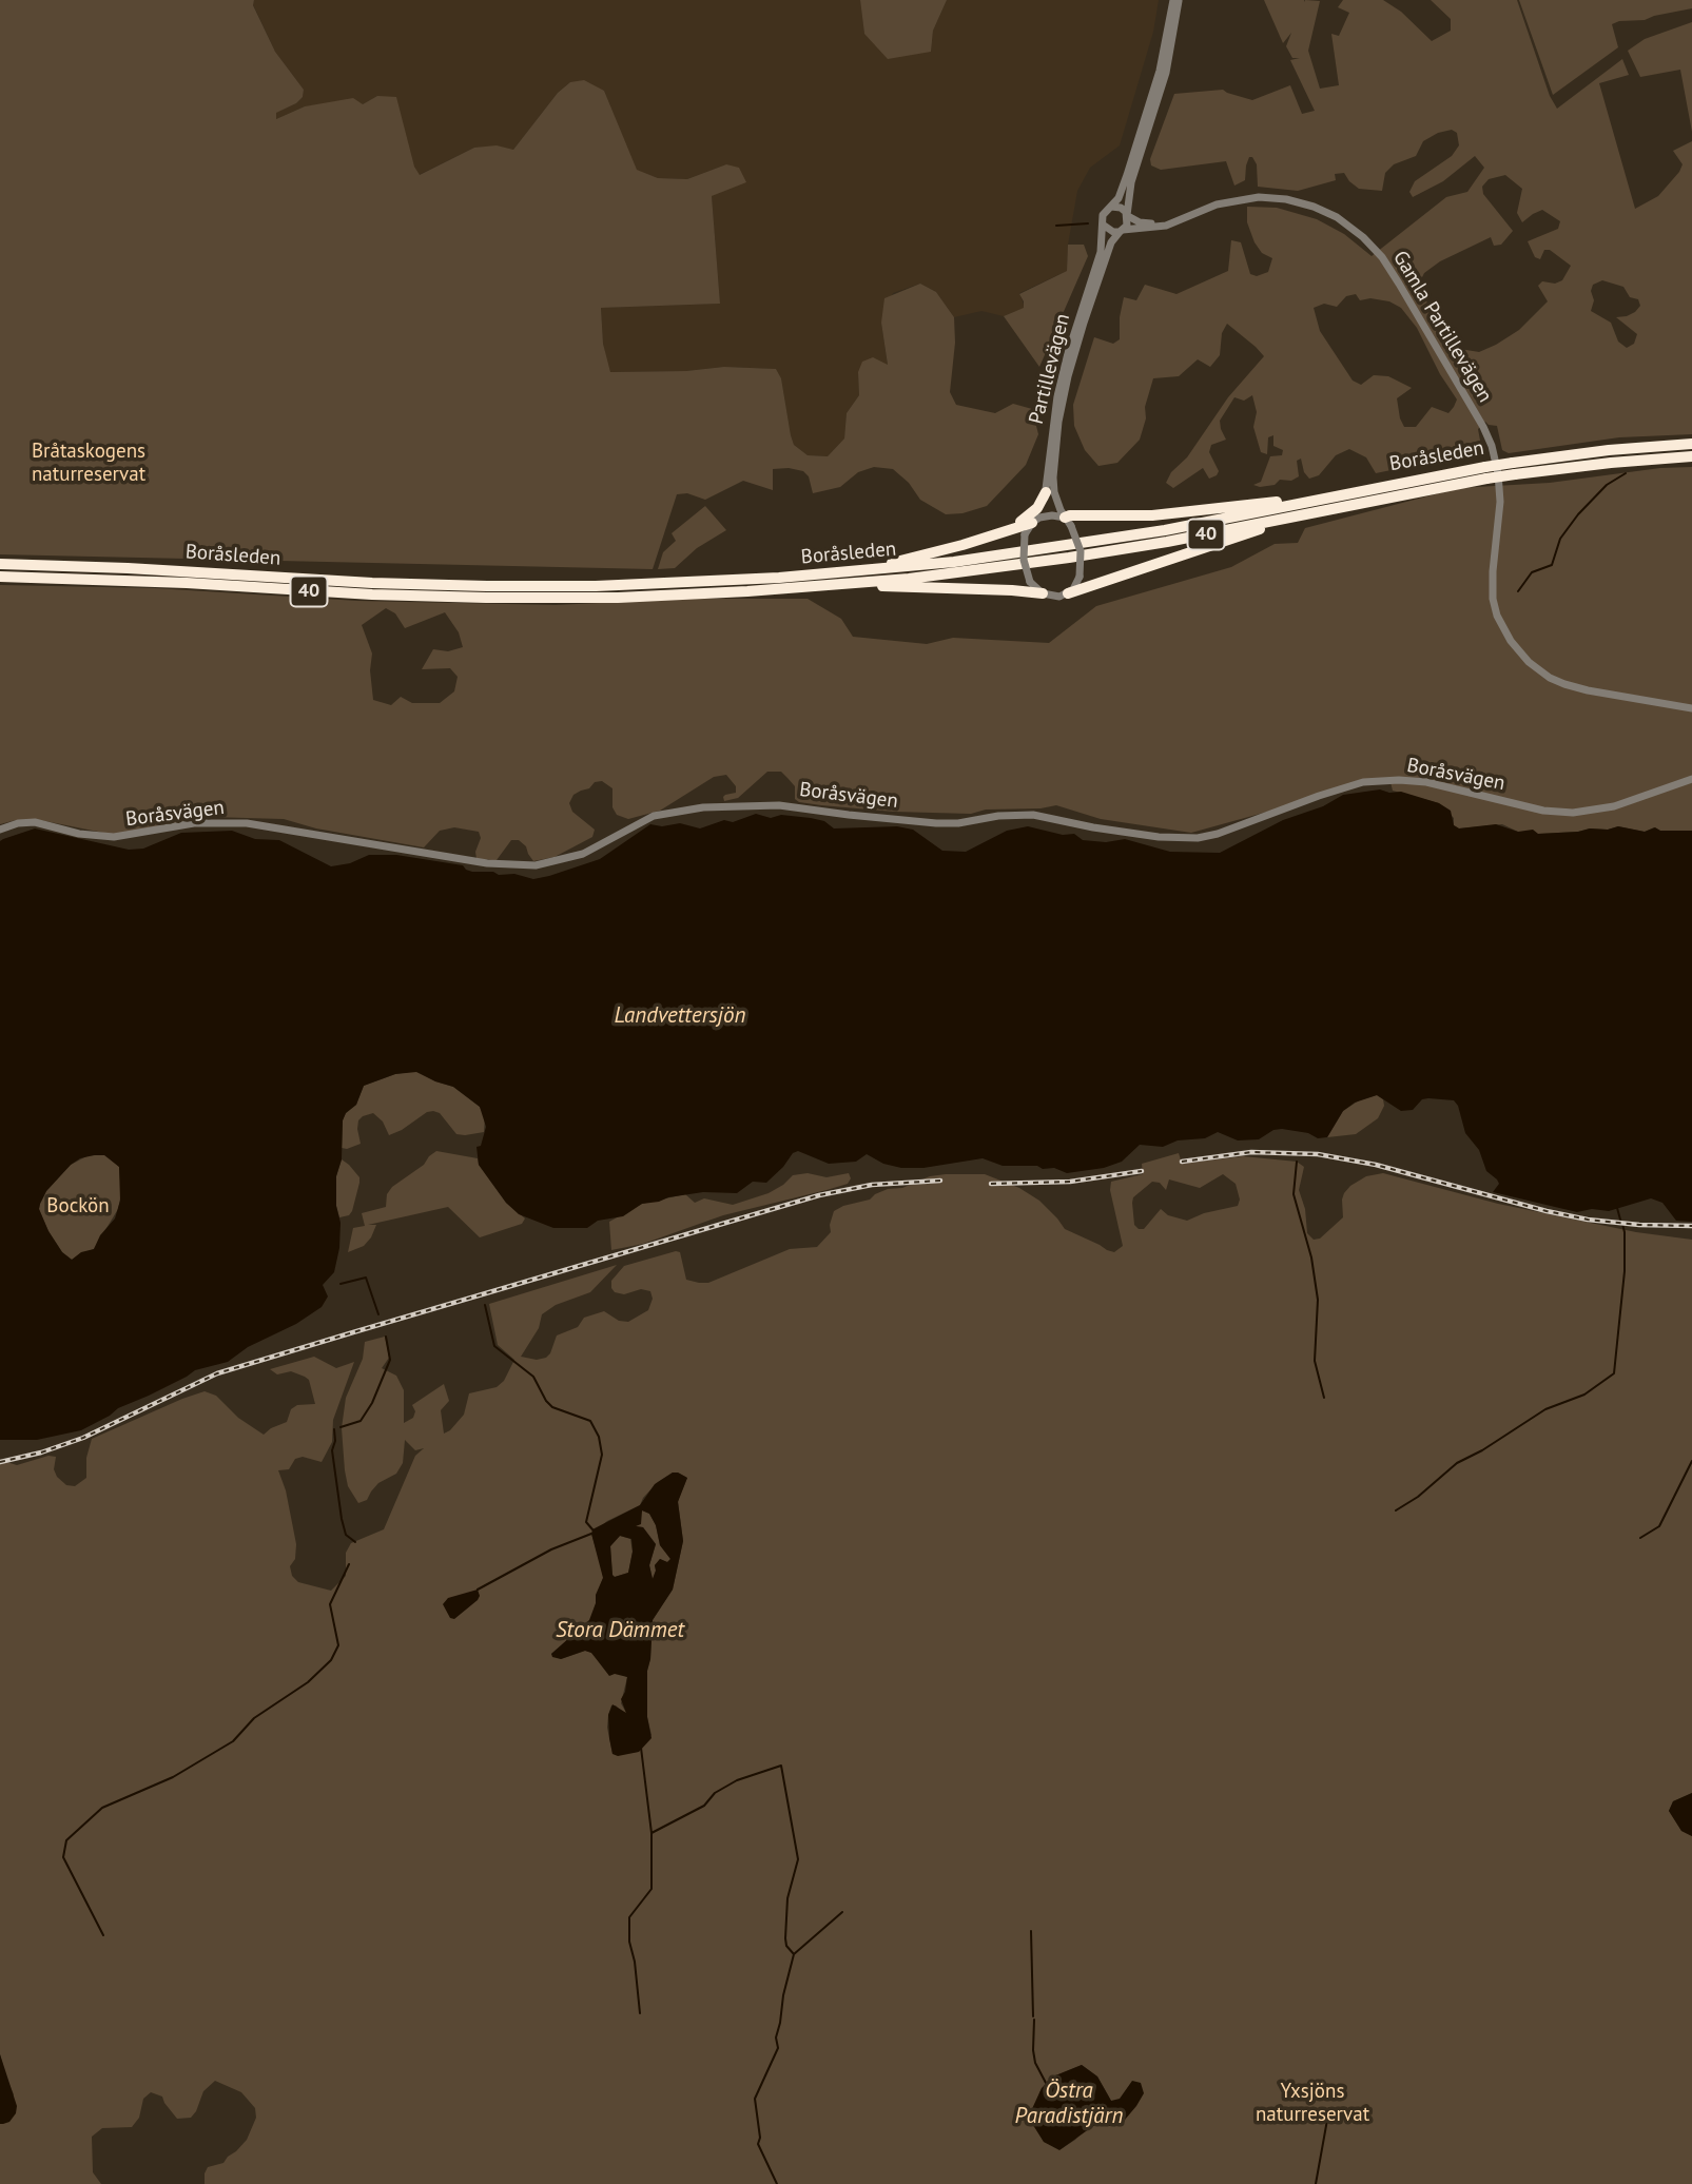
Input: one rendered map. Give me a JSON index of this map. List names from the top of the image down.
{
  "streets": {
    "highway": ["Boråsleden", "40"],
    "street": ["Gamla Partillevägen", "Partillevägen", "Boråsvägen"]
  },
  "crossings": [
    ["Gamla Partillevägen", "Partillevägen"]
  ],
  "water": ["Landvettersjön", "Stora Dämmet", "Östra Paradistjärn"],
  "parks": ["Bråtaskogens naturreservat", "Bockön", "Yxsjöns naturreservat"]
}
